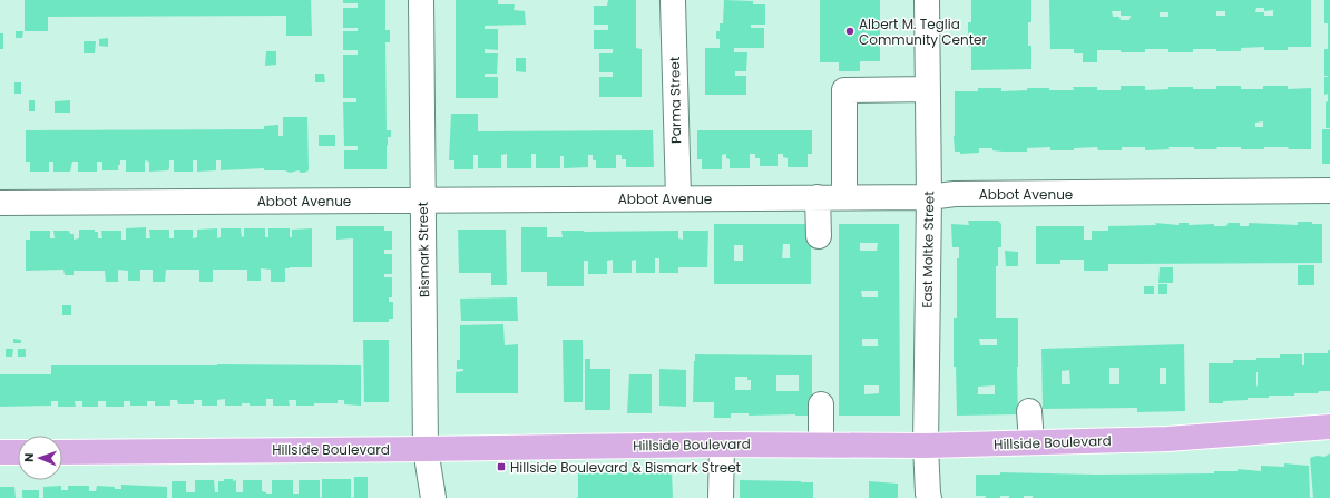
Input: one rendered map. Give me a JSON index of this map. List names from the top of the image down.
{
  "streets": {
    "main road": ["Hillside Boulevard"],
    "street": [
      "Parma Street",
      "Abbot Avenue",
      "Bismark Street",
      "East Moltke Street"
    ]
  },
  "crossings": [
    ["Parma Street", "Abbot Avenue"],
    ["Abbot Avenue", "Bismark Street"],
    ["Abbot Avenue", "East Moltke Street"],
    ["Bismark Street", "Hillside Boulevard"],
    ["East Moltke Street", "Hillside Boulevard"]
  ],
  "places": {
    "other": ["Albert M. Teglia Community Center"],
    "transit": ["Hillside Boulevard & Bismark Street"]
  },
  "north": "left"
}
